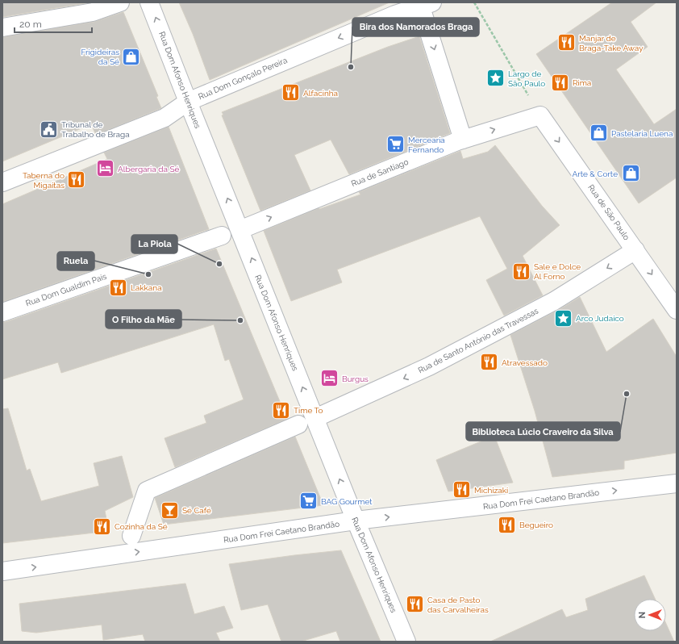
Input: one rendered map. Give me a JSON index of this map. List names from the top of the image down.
{
  "streets": {
    "street": [
      "Rua Dom Gonçalo Pereira",
      "Rua Dom Afonso Henriques",
      "Rua de Santiago",
      "Rua de São Paulo",
      "Rua Dom Gualdim Pais",
      "Rua de Santo António das Travessas",
      "Rua Dom Frei Caetano Brandão"
    ]
  },
  "crossings": [
    ["Rua Dom Gonçalo Pereira", "Rua Dom Afonso Henriques"],
    ["Rua Dom Afonso Henriques", "Rua de Santiago"],
    ["Rua Dom Afonso Henriques", "Rua de Santo António das Travessas"],
    ["Rua Dom Afonso Henriques", "Rua Dom Frei Caetano Brandão"],
    ["Rua de Santiago", "Rua de São Paulo"],
    ["Rua de São Paulo", "Rua de Santo António das Travessas"]
  ],
  "one_way": [
    "Rua Dom Gonçalo Pereira",
    "Rua Dom Afonso Henriques",
    "Rua de Santiago",
    "Rua de São Paulo",
    "Rua de Santo António das Travessas",
    "Rua Dom Frei Caetano Brandão"
  ],
  "places": {
    "restaurant": [
      "Manjar de Braga-Take Away",
      "Rima",
      "Alfacinha",
      "Taberna do Migaitas",
      "Sale e Dolce Al Forno",
      "Lakkana",
      "Atravessado",
      "Time To",
      "Michizaki",
      "Begueiro",
      "Cozinha da Sé",
      "Casa de Pasto das Carvalheiras"
    ],
    "shop": ["Frigideiras da Sé", "Pastelaria Luena", "Arte & Corte"],
    "other": [
      "Bira dos Namorados Braga",
      "La Piola",
      "Ruela",
      "O Filho da Mãe",
      "Biblioteca Lúcio Craveiro da Silva"
    ],
    "place": ["Largo de São Paulo", "Arco Judaico"],
    "public building": ["Tribunal de Trabalho de Braga"],
    "supermarket": ["Mercearia Fernando", "BAG Gourmet"],
    "hotel": ["Albergaria da Sé", "Burgus"],
    "bar": ["Sé Café"]
  },
  "scale_bar": "20 m",
  "north": "left"
}
